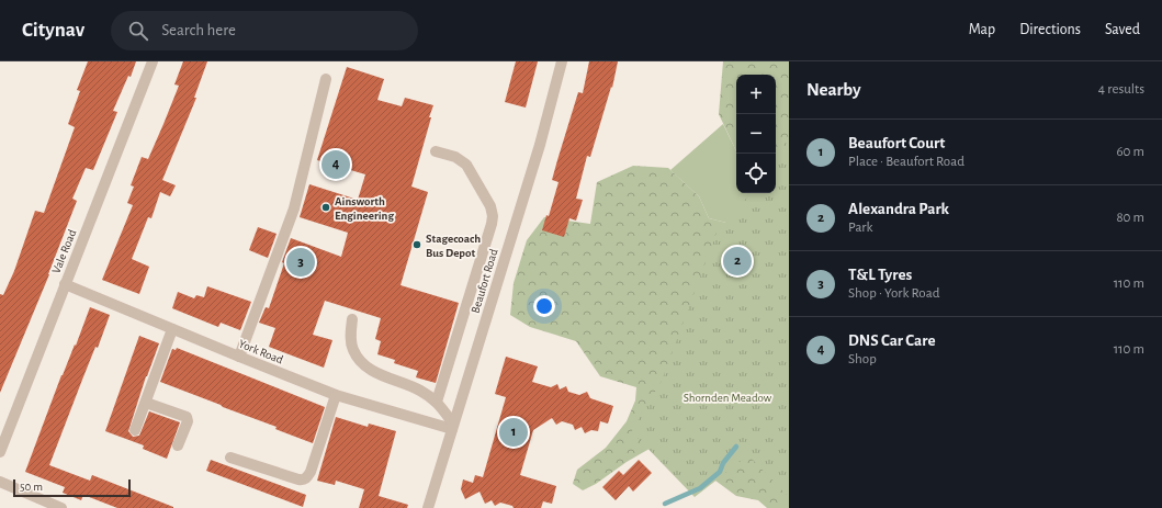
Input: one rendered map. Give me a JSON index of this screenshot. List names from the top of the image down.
{
  "streets": {
    "street": ["Vale Road", "Beaufort Road", "York Road"]
  },
  "crossings": [
    ["Vale Road", "York Road"],
    ["Beaufort Road", "York Road"]
  ],
  "parks": ["Shornden Meadow"],
  "places": ["Ainsworth Engineering", "Stagecoach Bus Depot"],
  "scale_bar": "50 m",
  "page": {
    "header": "Citynav",
    "search": "Search here",
    "nav": ["Map", "Directions", "Saved"],
    "heading": ["Nearby", "4 results"],
    "map_buttons": ["+", "−"],
    "list": [
      {
        "mark": "1",
        "name": "Beaufort Court",
        "note": "Place · Beaufort Road",
        "value": "60 m"
      },
      {
        "mark": "2",
        "name": "Alexandra Park",
        "note": "Park",
        "value": "80 m"
      },
      {
        "mark": "3",
        "name": "T&L Tyres",
        "note": "Shop · York Road",
        "value": "110 m"
      },
      {
        "mark": "4",
        "name": "DNS Car Care",
        "note": "Shop",
        "value": "110 m"
      }
    ],
    "pins": [
      "4",
      "2",
      "3",
      "1"
    ],
    "scale": "50 m"
  }
}
